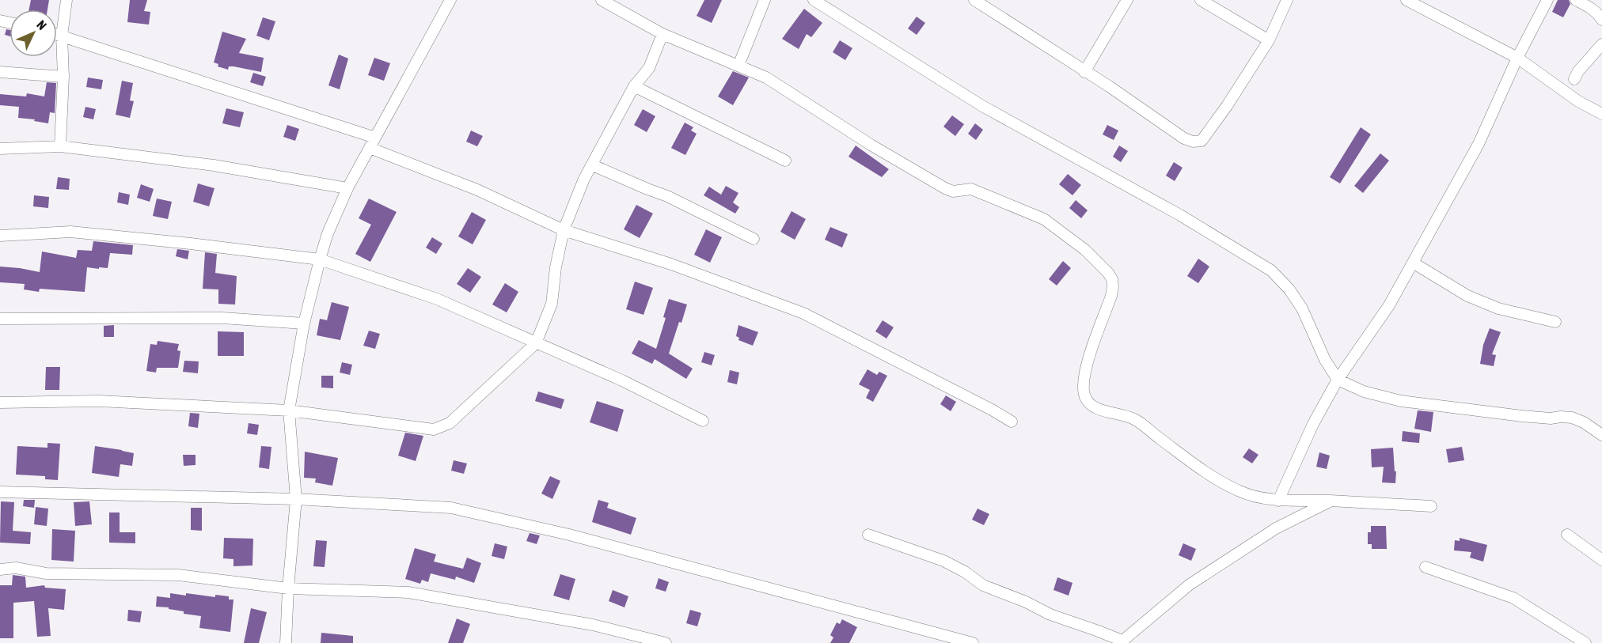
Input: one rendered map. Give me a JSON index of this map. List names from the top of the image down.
{
  "north": "top right"
}
